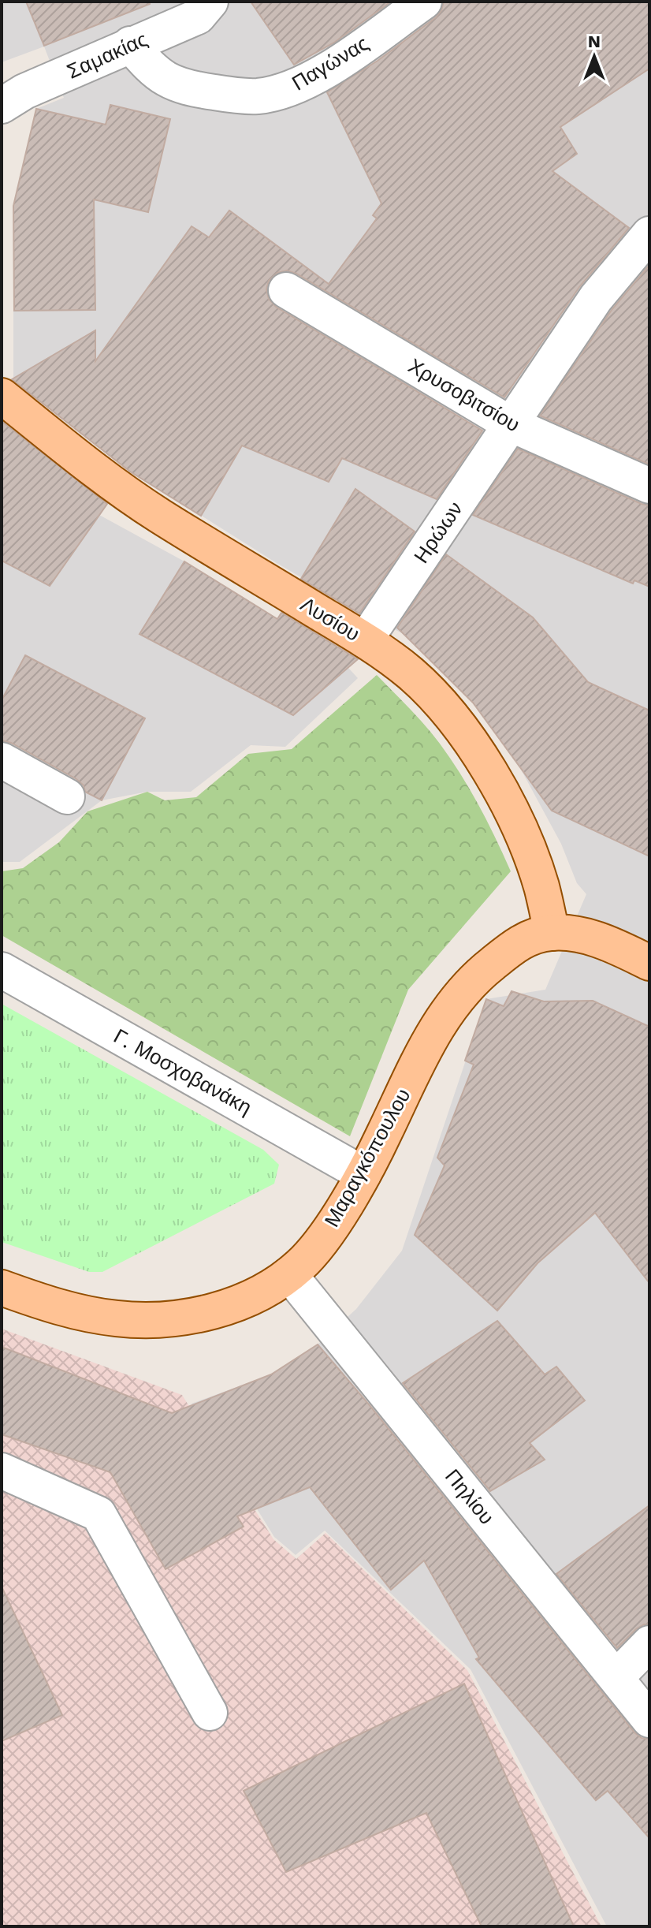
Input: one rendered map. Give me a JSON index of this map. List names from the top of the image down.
{
  "streets": {
    "main road": ["Λυσίου", "Μαραγκόπουλου"],
    "street": [
      "Σαμακίας",
      "Παγώνας",
      "Χρυσοβιτσίου",
      "Ηρώων",
      "Γ. Μοσχοβανάκη",
      "Πηλίου"
    ]
  },
  "crossings": [
    ["Σαμακίας", "Παγώνας"],
    ["Χρυσοβιτσίου", "Ηρώων"],
    ["Ηρώων", "Λυσίου"],
    ["Λυσίου", "Μαραγκόπουλου"],
    ["Γ. Μοσχοβανάκη", "Μαραγκόπουλου"],
    ["Μαραγκόπουλου", "Πηλίου"]
  ],
  "north": "top"
}
